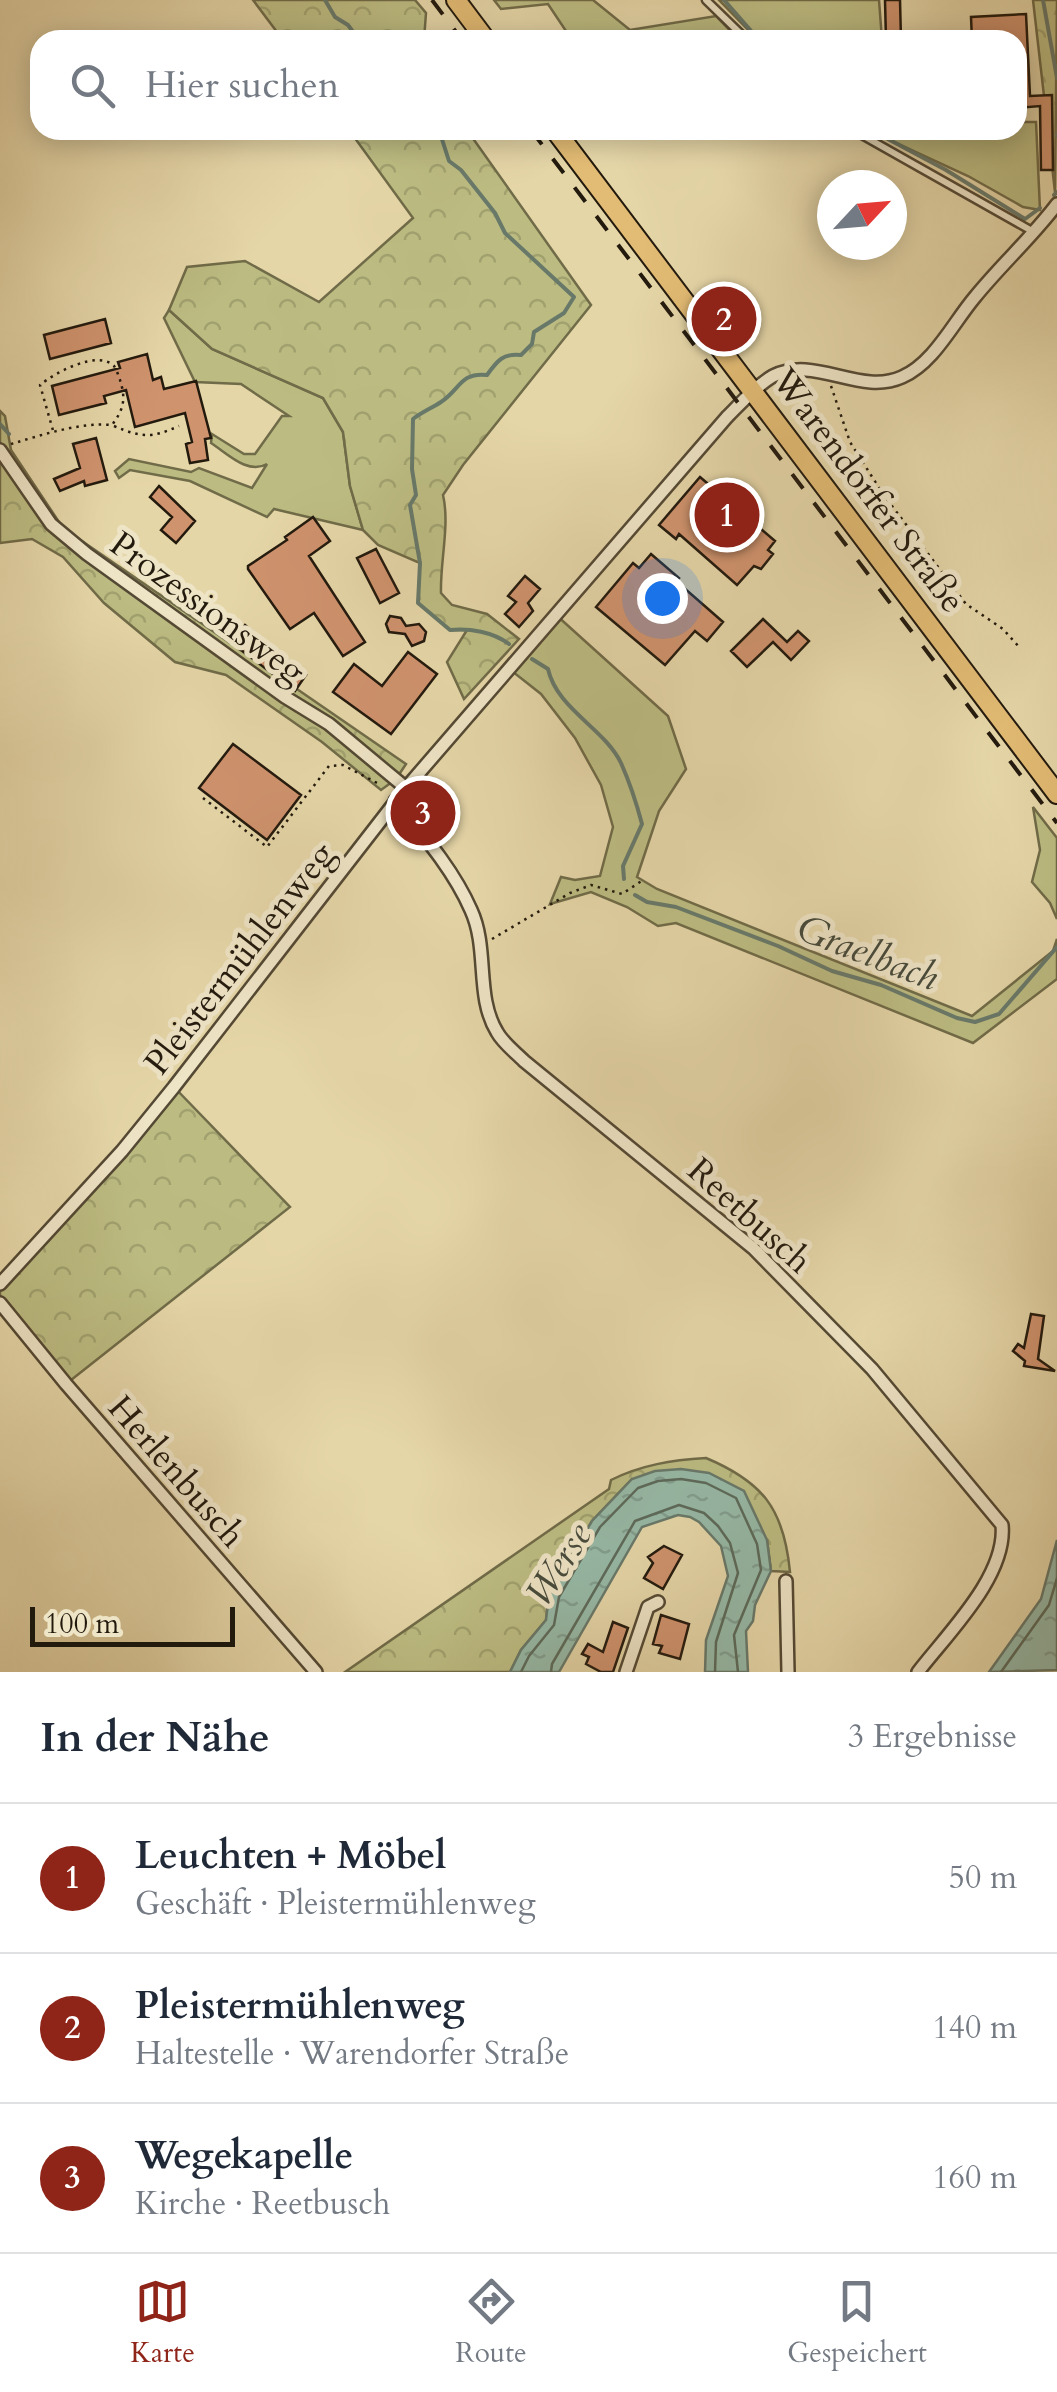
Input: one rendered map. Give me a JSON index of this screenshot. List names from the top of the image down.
{
  "streets": {
    "main road": ["Warendorfer Straße"],
    "street": [
      "Prozessionsweg",
      "Pleistermühlenweg",
      "Reetbusch",
      "Herlenbusch"
    ]
  },
  "crossings": [
    ["Warendorfer Straße", "Pleistermühlenweg"],
    ["Prozessionsweg", "Pleistermühlenweg"],
    ["Pleistermühlenweg", "Reetbusch"]
  ],
  "water": ["Graelbach", "Werse"],
  "scale_bar": "100 m",
  "north": "top right",
  "page": {
    "search": "Hier suchen",
    "pins": ["2", "1", "3"],
    "scale": "100 m",
    "heading": ["In der Nähe", "3 Ergebnisse"],
    "list": [
      {
        "mark": "1",
        "name": "Leuchten + Möbel",
        "note": "Geschäft · Pleistermühlenweg",
        "value": "50 m"
      },
      {
        "mark": "2",
        "name": "Pleistermühlenweg",
        "note": "Haltestelle · Warendorfer Straße",
        "value": "140 m"
      },
      {
        "mark": "3",
        "name": "Wegekapelle",
        "note": "Kirche · Reetbusch",
        "value": "160 m"
      }
    ],
    "nav": ["Karte", "Route", "Gespeichert"]
  }
}
